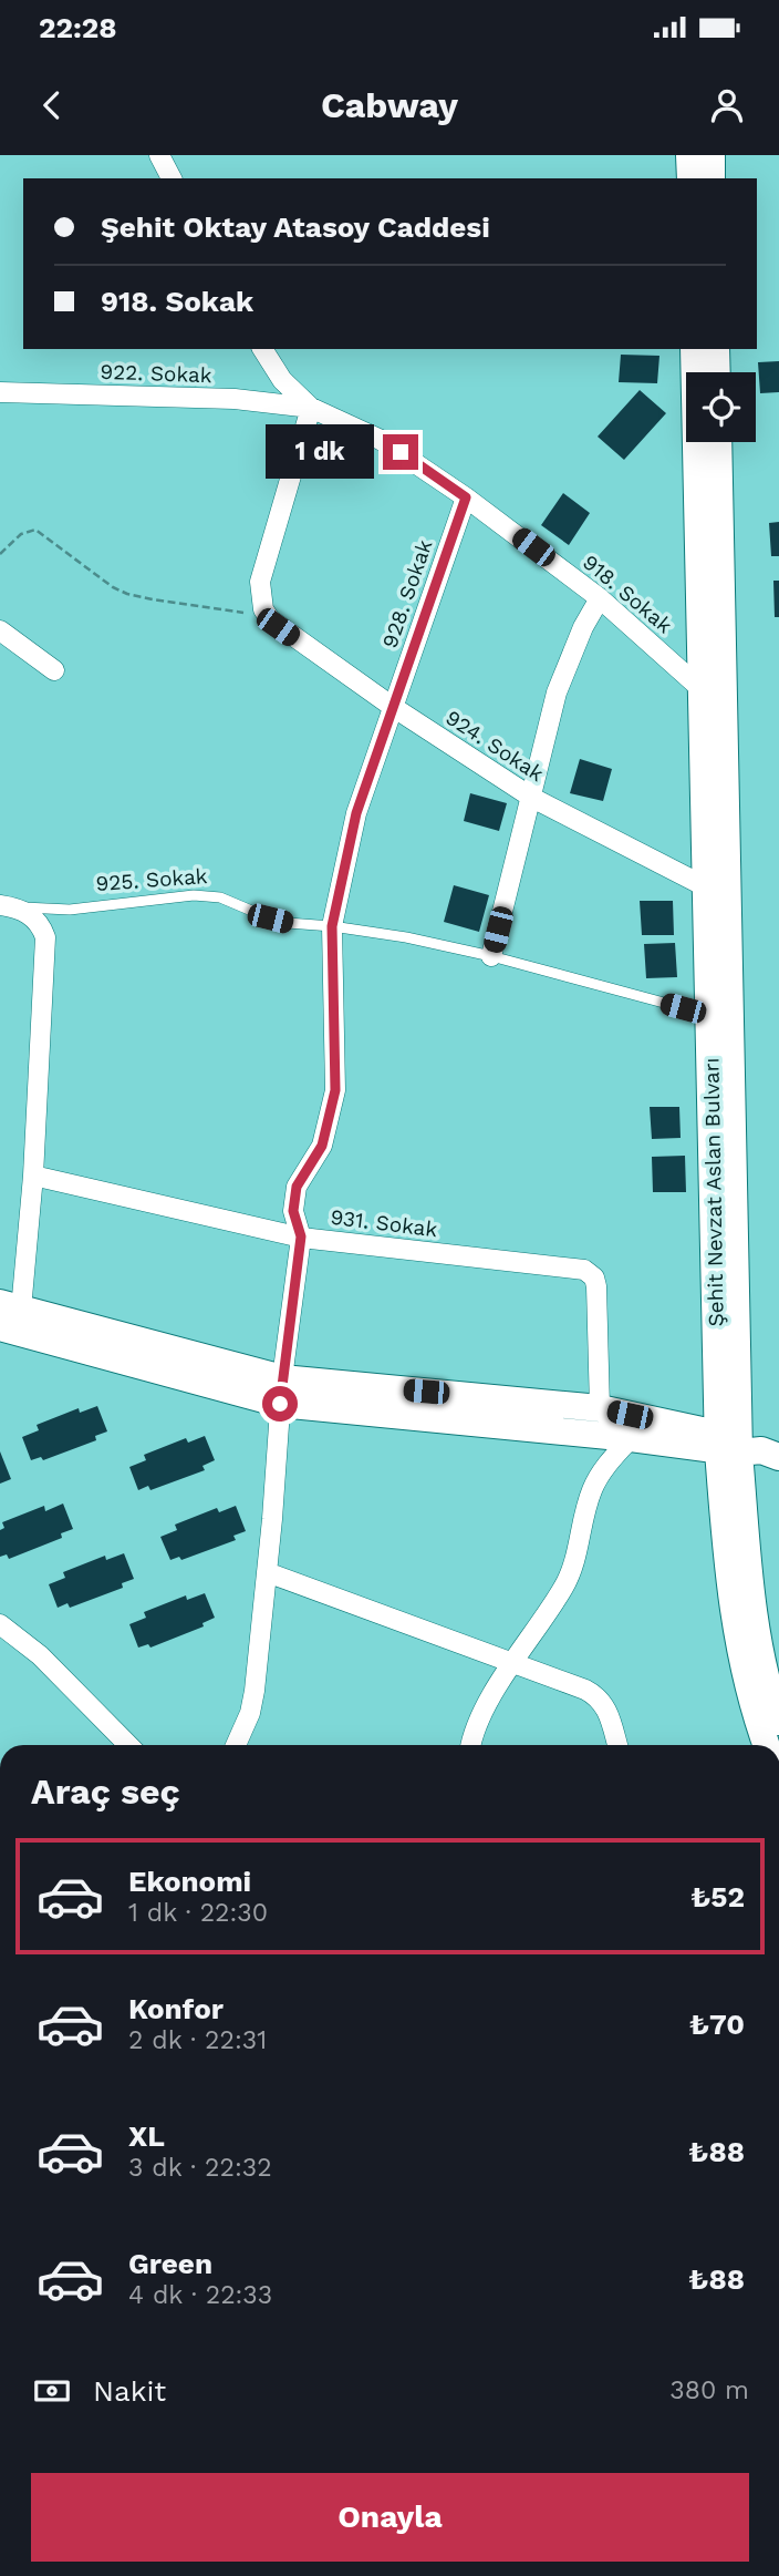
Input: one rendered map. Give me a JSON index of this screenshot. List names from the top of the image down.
{
  "streets": {
    "main road": ["Şehit Nevzat Aslan Bulvarı"],
    "street": [
      "922. Sokak",
      "928. Sokak",
      "918. Sokak",
      "924. Sokak",
      "931. Sokak"
    ],
    "lane": ["925. Sokak"]
  },
  "crossings": [
    ["922. Sokak", "918. Sokak"],
    ["928. Sokak", "918. Sokak"],
    ["928. Sokak", "924. Sokak"],
    ["928. Sokak", "925. Sokak"],
    ["928. Sokak", "931. Sokak"],
    ["918. Sokak", "Şehit Nevzat Aslan Bulvarı"],
    ["924. Sokak", "Şehit Nevzat Aslan Bulvarı"],
    ["925. Sokak", "Şehit Nevzat Aslan Bulvarı"]
  ],
  "page": {
    "status": "22:28",
    "header": "Cabway",
    "banner": ["Şehit Oktay Atasoy Caddesi", "918. Sokak"],
    "bubble": "1 dk",
    "heading": "Araç seç",
    "list": [
      {
        "name": "Ekonomi",
        "note": "1 dk · 22:30",
        "value": "₺52"
      },
      {
        "name": "Konfor",
        "note": "2 dk · 22:31",
        "value": "₺70"
      },
      {
        "name": "XL",
        "note": "3 dk · 22:32",
        "value": "₺88"
      },
      {
        "name": "Green",
        "note": "4 dk · 22:33",
        "value": "₺88"
      }
    ],
    "pay": ["Nakit", "380 m"],
    "buttons": "Onayla"
  }
}
